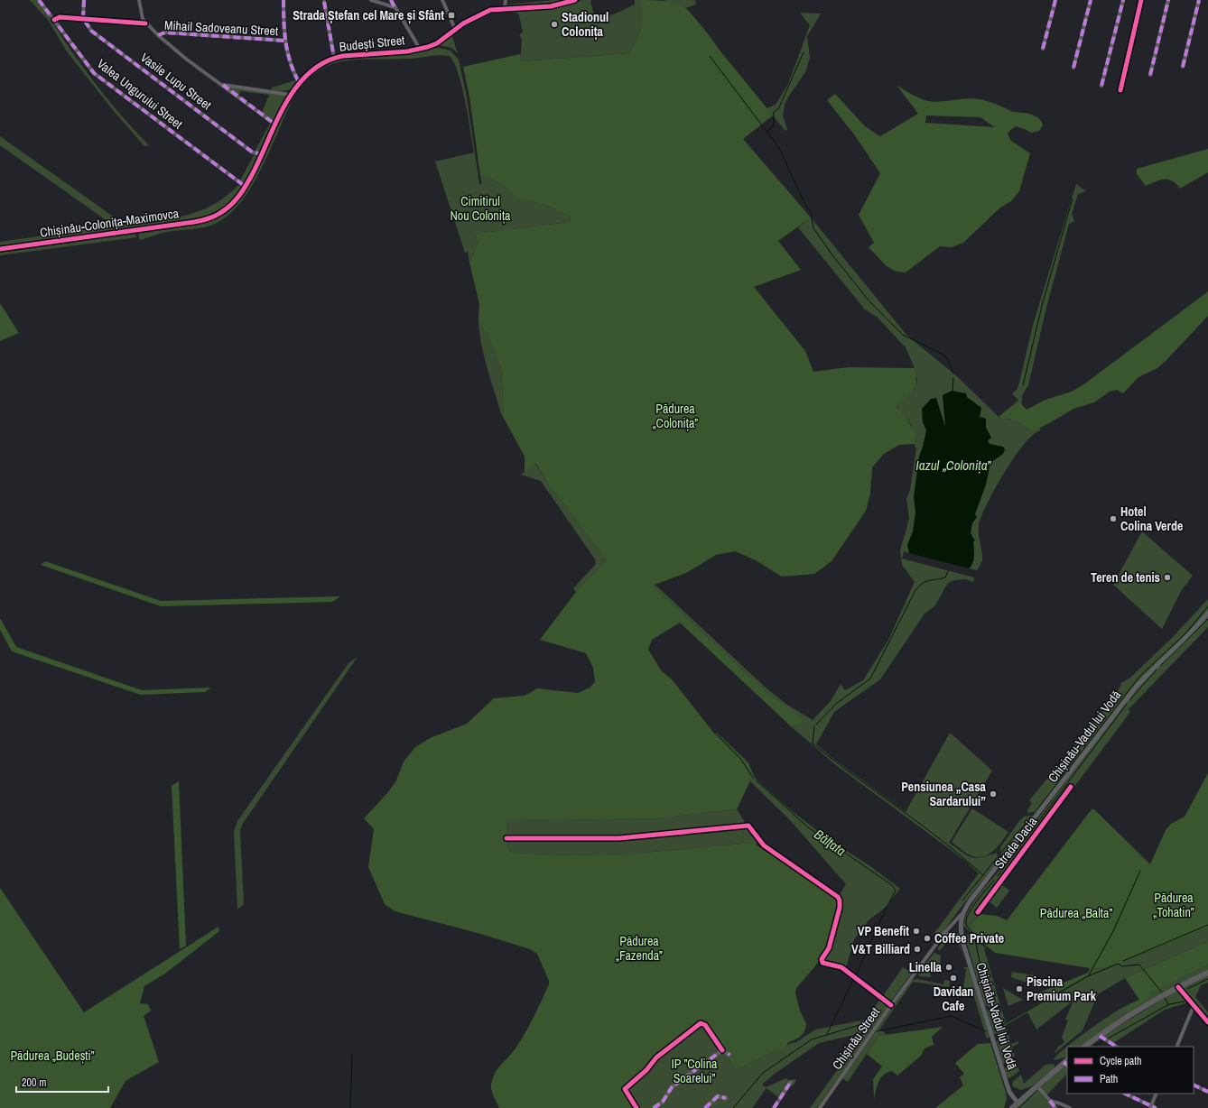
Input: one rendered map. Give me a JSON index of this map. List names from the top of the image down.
{
  "streets": {
    "main road": ["Chișinău-Vadul lui Vodă"],
    "street": [
      "Mihail Sadoveanu Street",
      "Budești Street",
      "Vasile Lupu Street",
      "Valea Ungurului Street",
      "Chișinău-Colonița-Maximovca",
      "Strada Dacia",
      "Chișinău Street"
    ]
  },
  "crossings": [
    ["Budești Street", "Vasile Lupu Street"],
    ["Budești Street", "Valea Ungurului Street"],
    ["Budești Street", "Chișinău-Colonița-Maximovca"],
    ["Chișinău-Vadul lui Vodă", "Chișinău Street"]
  ],
  "water": ["Iazul „Colonița”", "Bălţata"],
  "parks": [
    "Cimitirul Nou Colonița",
    "Pădurea „Colonița”",
    "Pădurea „Tohatin”",
    "Pădurea „Balta”",
    "Pădurea „Fazenda”",
    "Pădurea „Budești”",
    "IP ”Colina Soarelui”"
  ],
  "places": {
    "transit": ["Strada Ștefan cel Mare și Sfânt"],
    "other": [
      "Stadionul Colonița",
      "Hotel Colina Verde",
      "Teren de tenis",
      "Pensiunea „Casa Sardarului”",
      "VP Benefit",
      "Coffee Private",
      "V&T Billiard",
      "Linella",
      "Davidan Cafe",
      "Piscina Premium Park"
    ]
  },
  "legend": ["Cycle path", "Path"],
  "scale_bar": "200 m"
}
